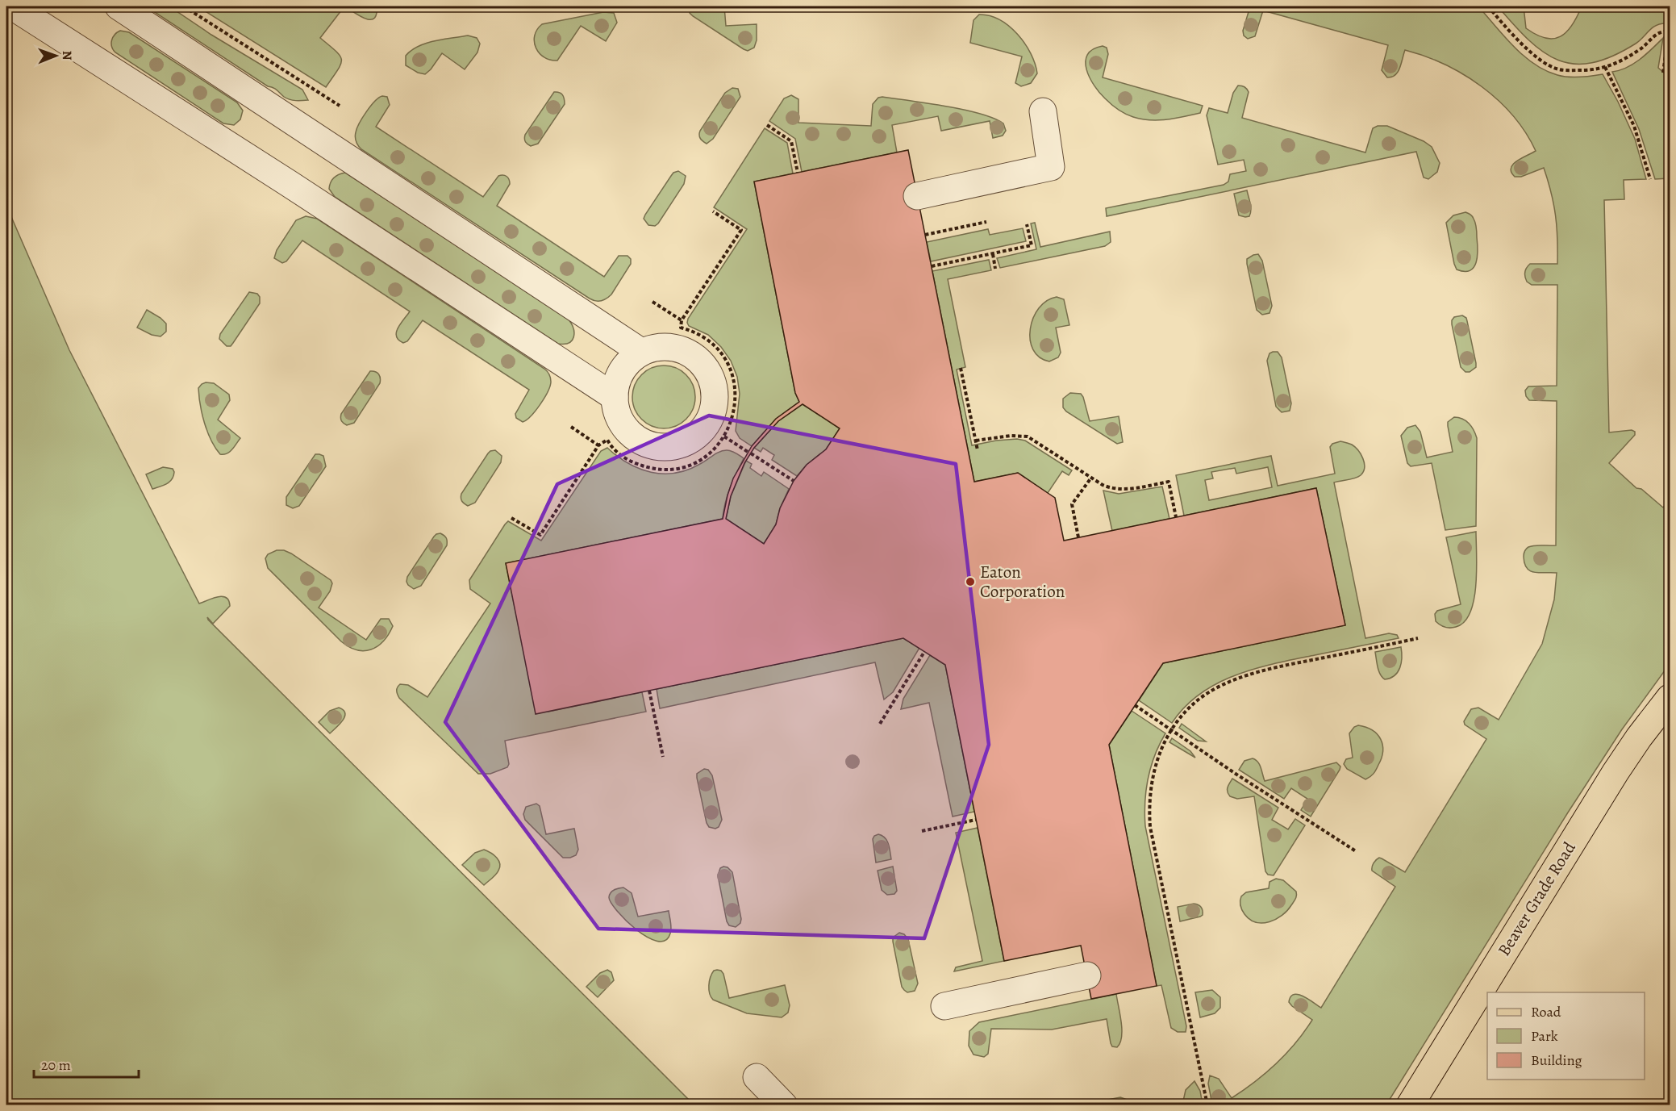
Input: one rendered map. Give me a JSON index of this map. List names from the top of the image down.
{
  "streets": {
    "main road": ["Beaver Grade Road"]
  },
  "places": ["Eaton Corporation"],
  "legend": ["Road", "Park", "Building"],
  "scale_bar": "20 m",
  "north": "right"
}
